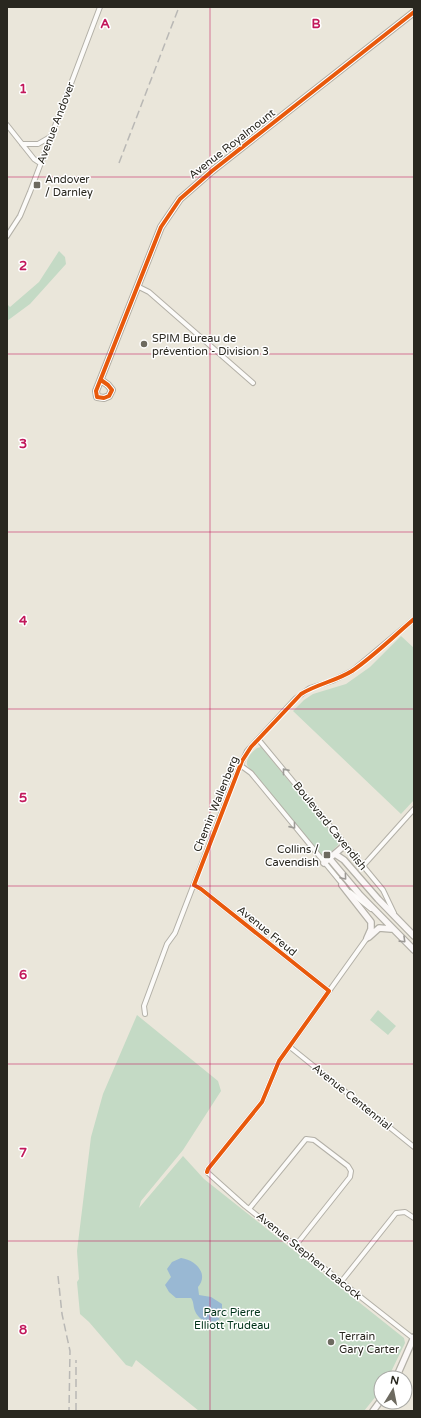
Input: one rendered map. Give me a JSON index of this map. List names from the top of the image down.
{
  "streets": {
    "street": [
      "Avenue Andover",
      "Avenue Royalmount",
      "Chemin Wallenberg",
      "Boulevard Cavendish",
      "Avenue Freud",
      "Avenue Centennial",
      "Avenue Stephen Leacock"
    ]
  },
  "crossings": [
    ["Chemin Wallenberg", "Boulevard Cavendish"],
    ["Chemin Wallenberg", "Avenue Freud"],
    ["Avenue Centennial", "Avenue Stephen Leacock"]
  ],
  "parks": ["Parc Pierre Elliott Trudeau"],
  "places": {
    "transit": ["Andover / Darnley", "Collins / Cavendish"],
    "other": ["SPIM Bureau de prévention - Division 3", "Terrain Gary Carter"]
  },
  "north": "top",
  "grid": {
    "columns": ["A", "B"],
    "rows": [
      "1",
      "2",
      "3",
      "4",
      "5",
      "6",
      "7",
      "8"
    ]
  }
}
